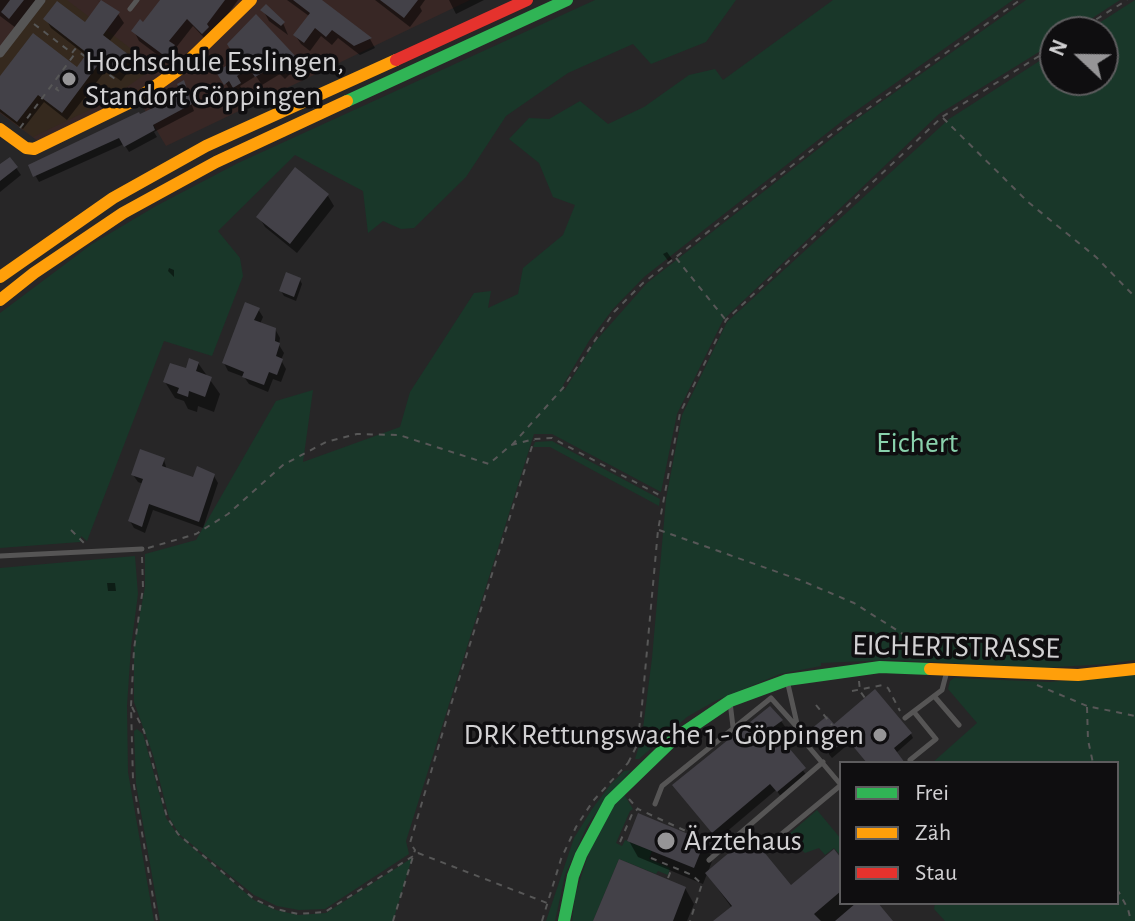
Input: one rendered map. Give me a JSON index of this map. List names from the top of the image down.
{
  "streets": {
    "main road": ["EICHERTSTRASSE"]
  },
  "parks": ["Eichert"],
  "places": ["Hochschule Esslingen, Standort Göppingen", "DRK Rettungswache 1 - Göppingen", "Ärztehaus"],
  "legend": ["Frei", "Zäh", "Stau"],
  "north": "left"
}
